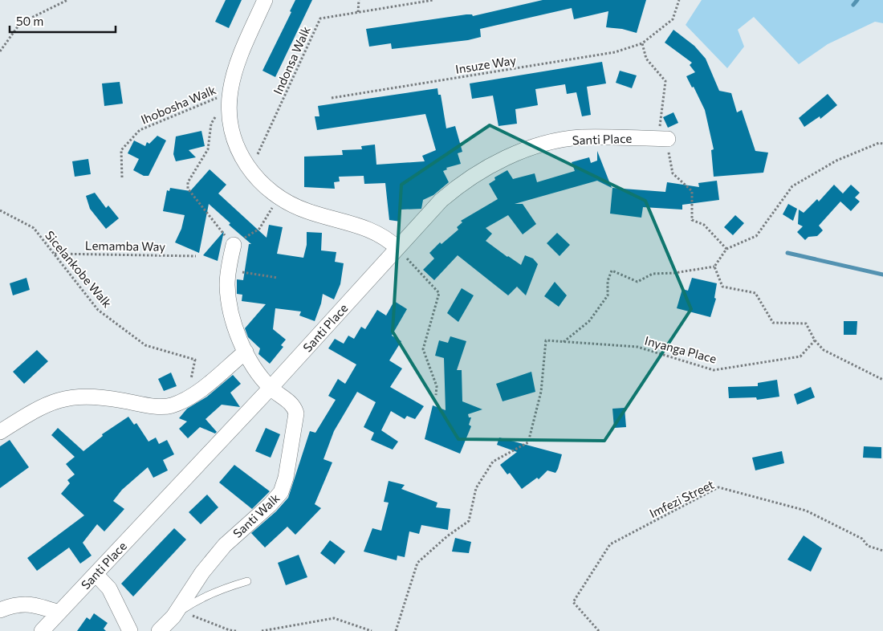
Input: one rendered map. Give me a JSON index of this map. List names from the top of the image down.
{
  "streets": {
    "street": ["Santi Place", "Santi Walk"],
    "path": [
      "Indonsa Walk",
      "Insuze Way",
      "Ihobosha Walk",
      "Lemamba Way",
      "Sicelankobe Walk",
      "Inyanga Place",
      "Imfezi Street"
    ]
  },
  "crossings": [
    ["Santi Place", "Santi Walk"],
    ["Lemamba Way", "Sicelankobe Walk"]
  ],
  "scale_bar": "50 m"
}
